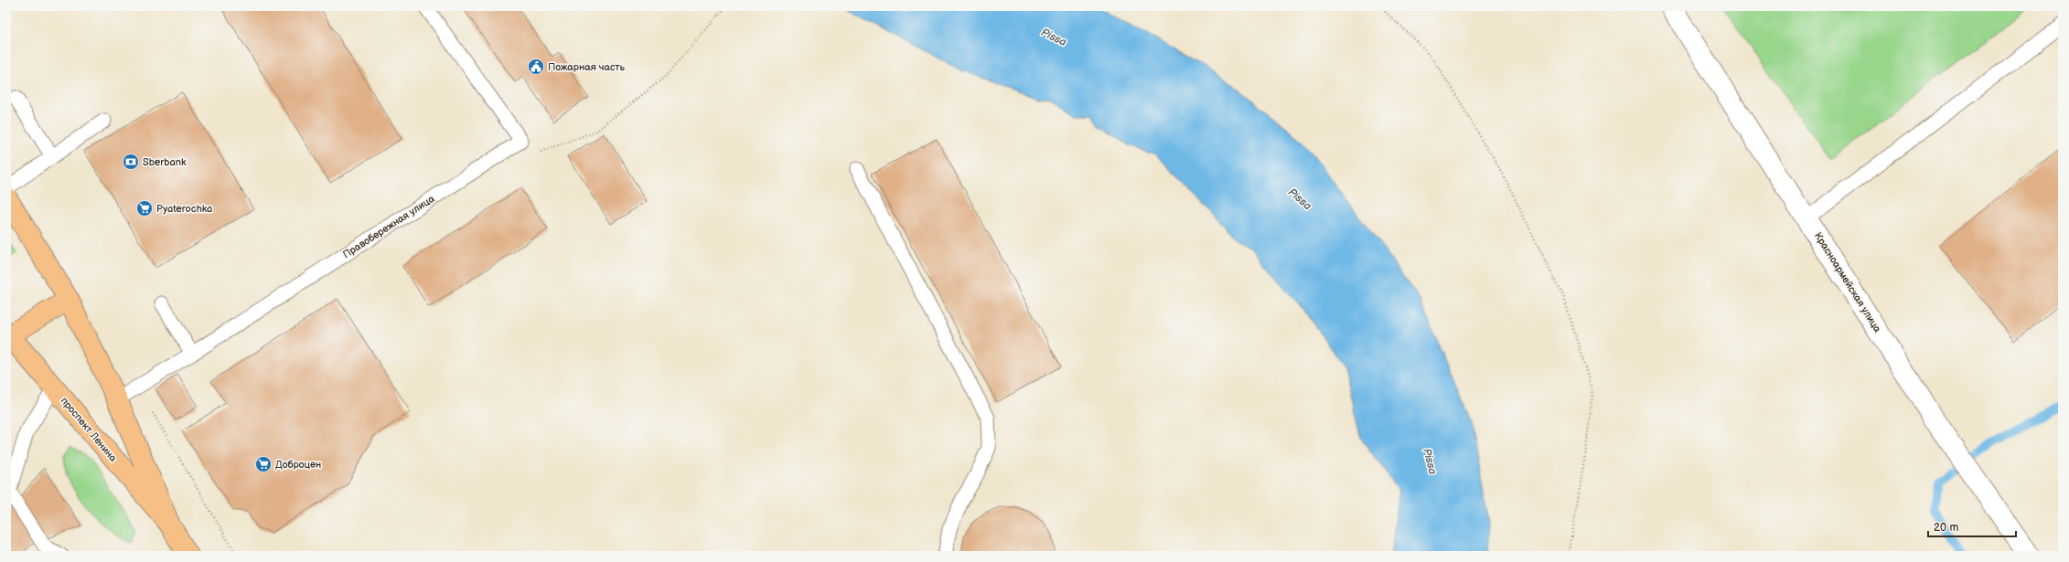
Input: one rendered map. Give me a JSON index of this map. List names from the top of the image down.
{
  "streets": {
    "main road": ["проспект Ленина"],
    "street": ["Красноармейская улица"],
    "lane": ["Правобережная улица"]
  },
  "crossings": [
    ["Правобережная улица", "проспект Ленина"]
  ],
  "water": ["Pissa"],
  "places": {
    "public building": ["Пожарная часть"],
    "bank": ["Sberbank"],
    "supermarket": ["Pyaterochka", "Доброцен"]
  },
  "scale_bar": "20 m"
}
